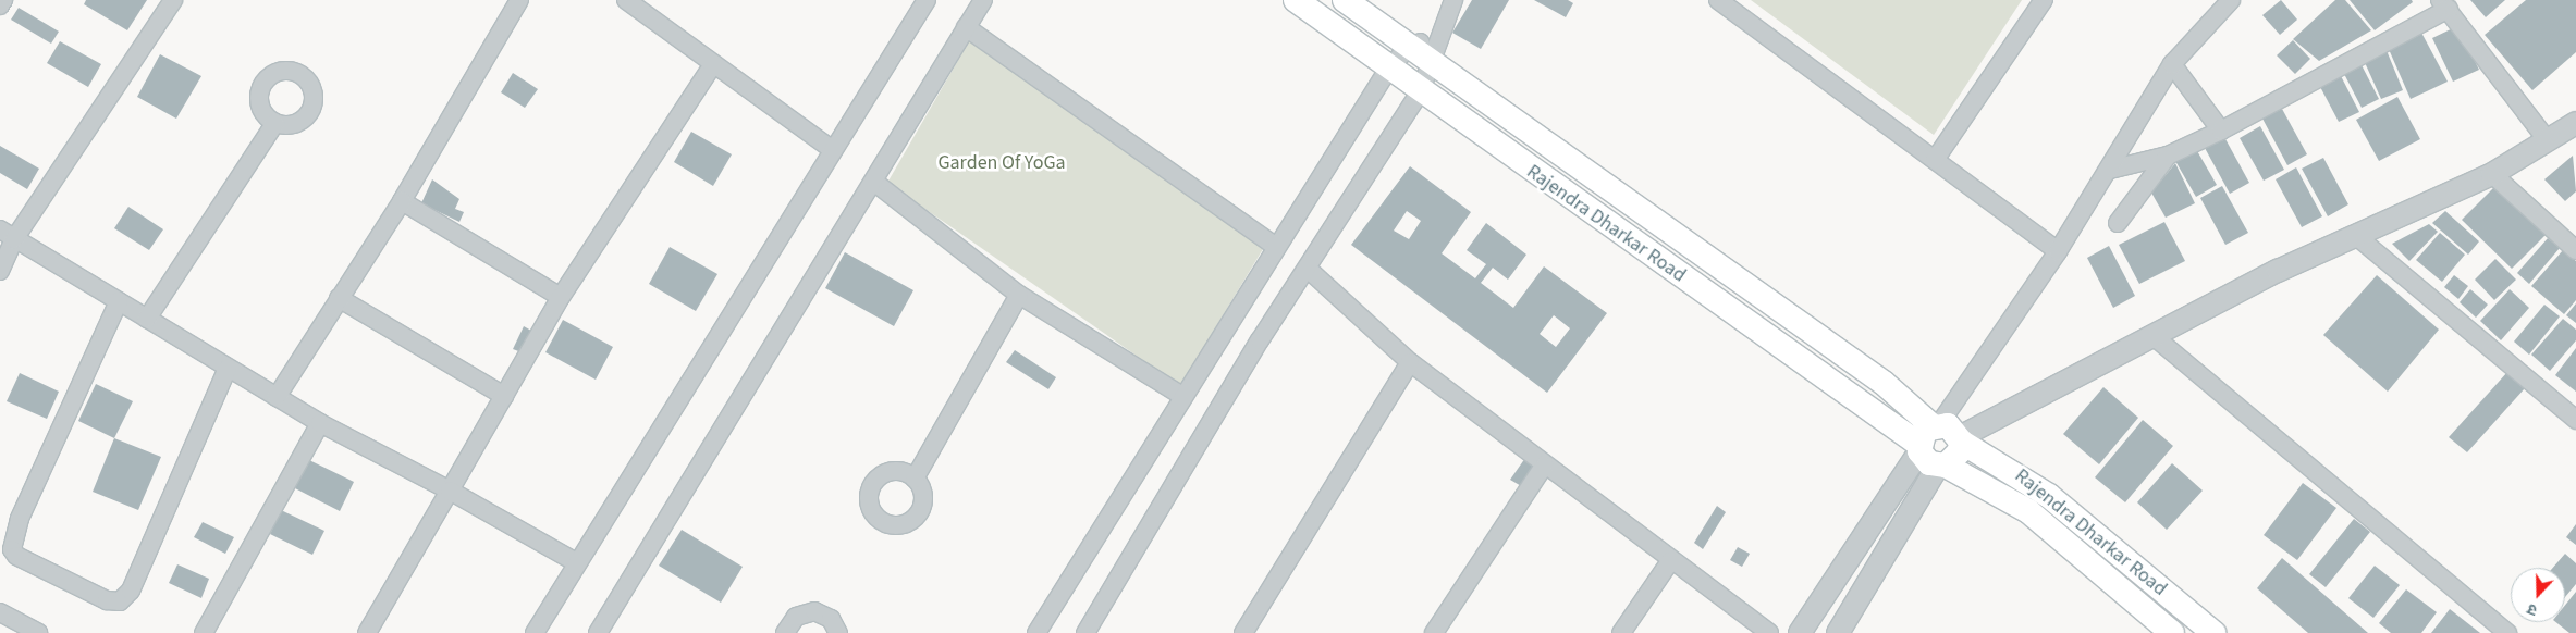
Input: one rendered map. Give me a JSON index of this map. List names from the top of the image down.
{
  "streets": {
    "main road": ["Rajendra Dharkar Road"]
  },
  "parks": ["Garden Of YoGa"],
  "north": "bottom"
}
